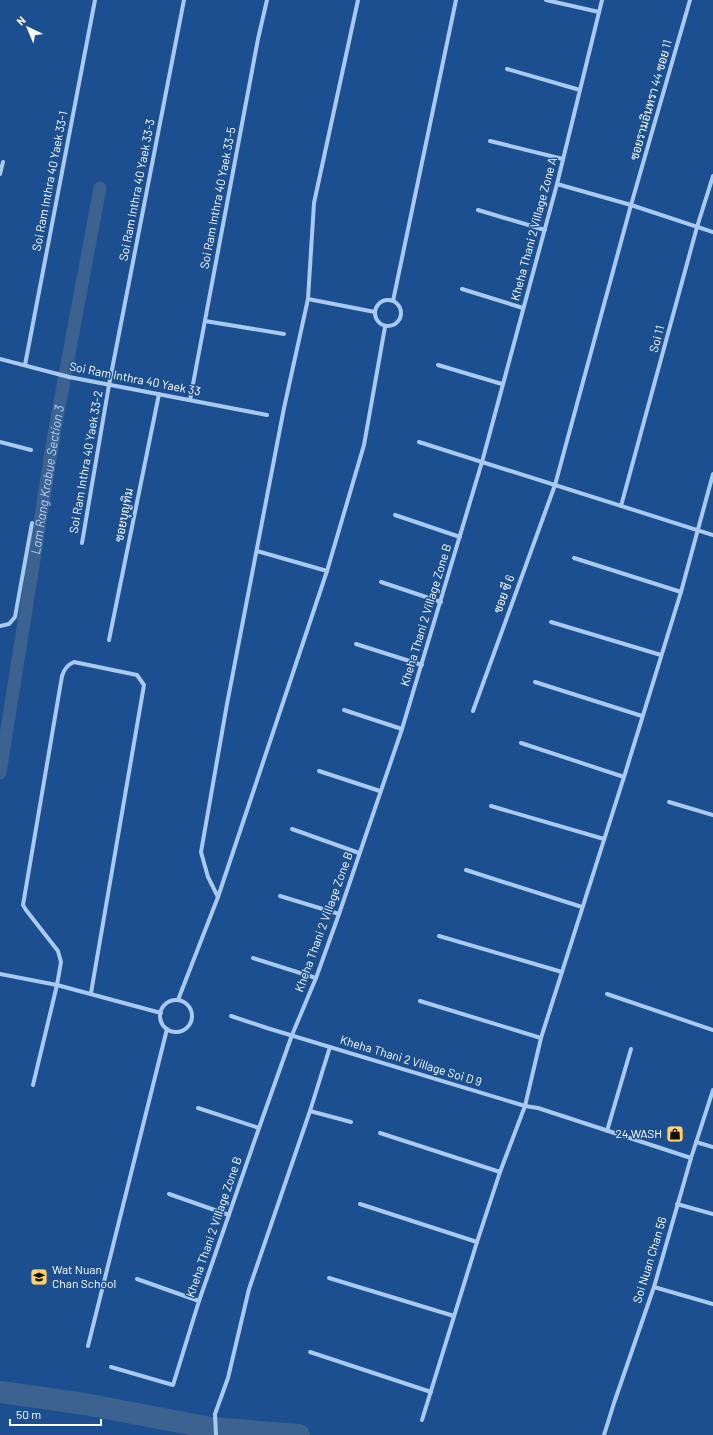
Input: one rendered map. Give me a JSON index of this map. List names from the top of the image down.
{
  "streets": {
    "street": [
      "ซอยรามอินทรา 44 ซอย 11",
      "Soi Ram Inthra 40 Yaek 33-1",
      "Soi Ram Inthra 40 Yaek 33-3",
      "Soi Ram Inthra 40 Yaek 33-5",
      "Kheha Thani 2 Village Zone A",
      "Soi 11",
      "Soi Ram Inthra 40 Yaek 33",
      "Soi Ram Inthra 40 Yaek 33-2",
      "ซอยบุญทิม",
      "ซอย ซี 6",
      "Kheha Thani 2 Village Zone B",
      "Kheha Thani 2 Village Soi D 9",
      "Soi Nuan Chan 56"
    ]
  },
  "crossings": [
    ["ซอยรามอินทรา 44 ซอย 11", "ซอย ซี 6"],
    ["Soi Ram Inthra 40 Yaek 33-1", "Soi Ram Inthra 40 Yaek 33"],
    ["Soi Ram Inthra 40 Yaek 33-3", "Soi Ram Inthra 40 Yaek 33"],
    ["Soi Ram Inthra 40 Yaek 33-3", "Soi Ram Inthra 40 Yaek 33-2"],
    ["Soi Ram Inthra 40 Yaek 33-5", "Soi Ram Inthra 40 Yaek 33"],
    ["Kheha Thani 2 Village Zone A", "Kheha Thani 2 Village Zone B"],
    ["Soi Ram Inthra 40 Yaek 33", "Soi Ram Inthra 40 Yaek 33-2"],
    ["Soi Ram Inthra 40 Yaek 33", "ซอยบุญทิม"],
    ["Kheha Thani 2 Village Zone B", "Kheha Thani 2 Village Soi D 9"],
    ["Kheha Thani 2 Village Soi D 9", "Soi Nuan Chan 56"]
  ],
  "water": ["Lam Rang Krabue Section 3"],
  "places": {
    "shop": ["24 WASH"],
    "school or university": ["Wat Nuan Chan School"]
  },
  "scale_bar": "50 m",
  "north": "top left"
}
